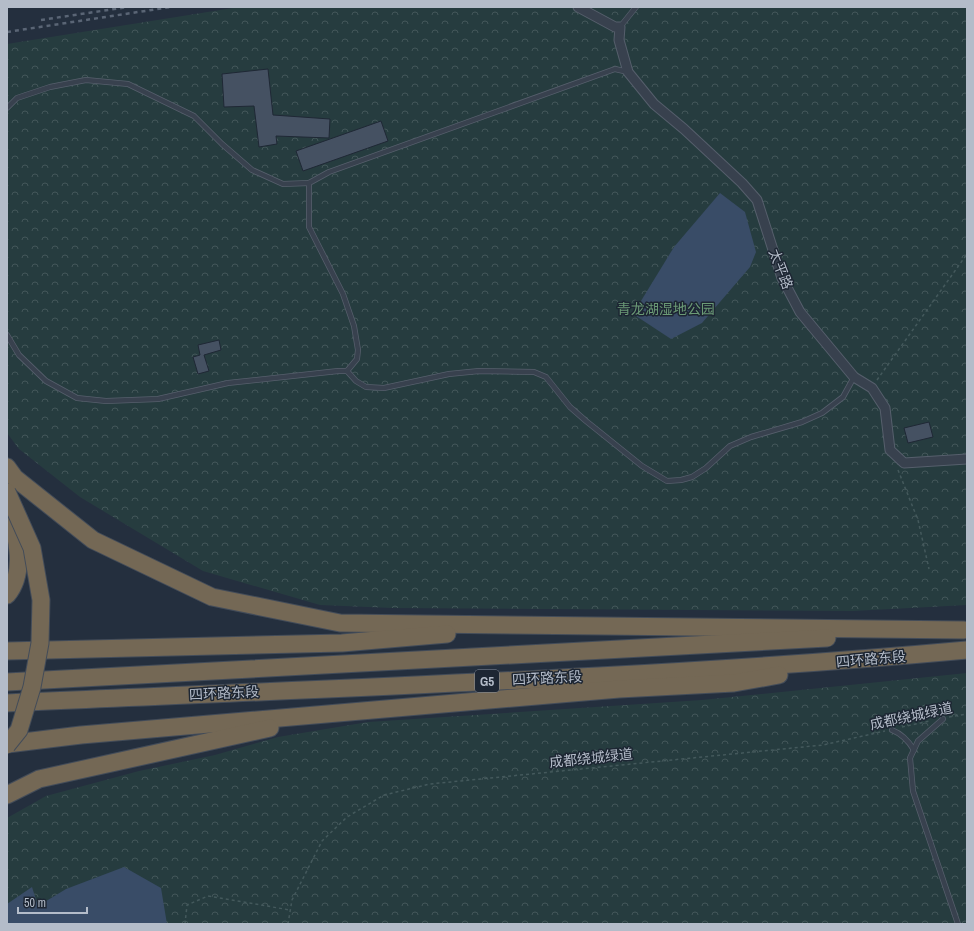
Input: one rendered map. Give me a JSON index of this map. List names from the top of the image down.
{
  "streets": {
    "highway": ["四环路东段", "G5"],
    "street": ["太平路"],
    "path": ["成都绕城绿道"]
  },
  "parks": ["青龙湖湿地公园"],
  "scale_bar": "50 m"
}
